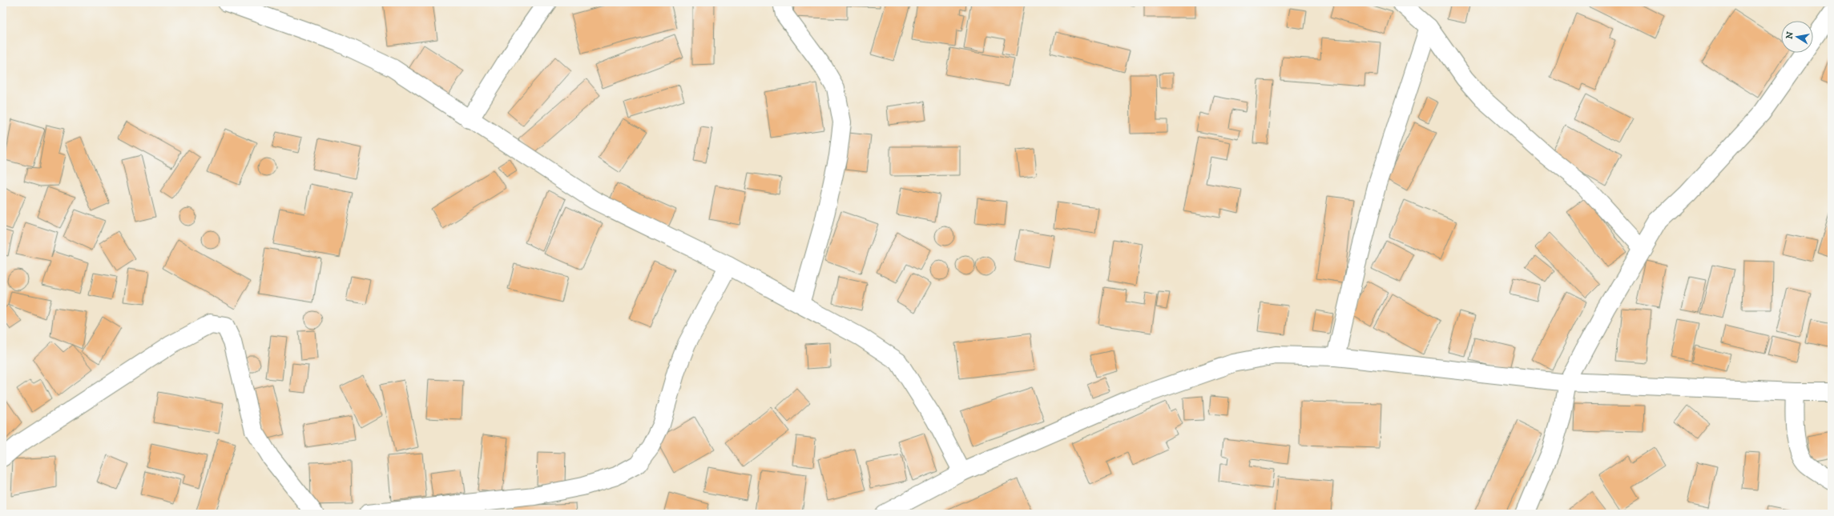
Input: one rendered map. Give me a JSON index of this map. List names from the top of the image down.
{
  "north": "left"
}
